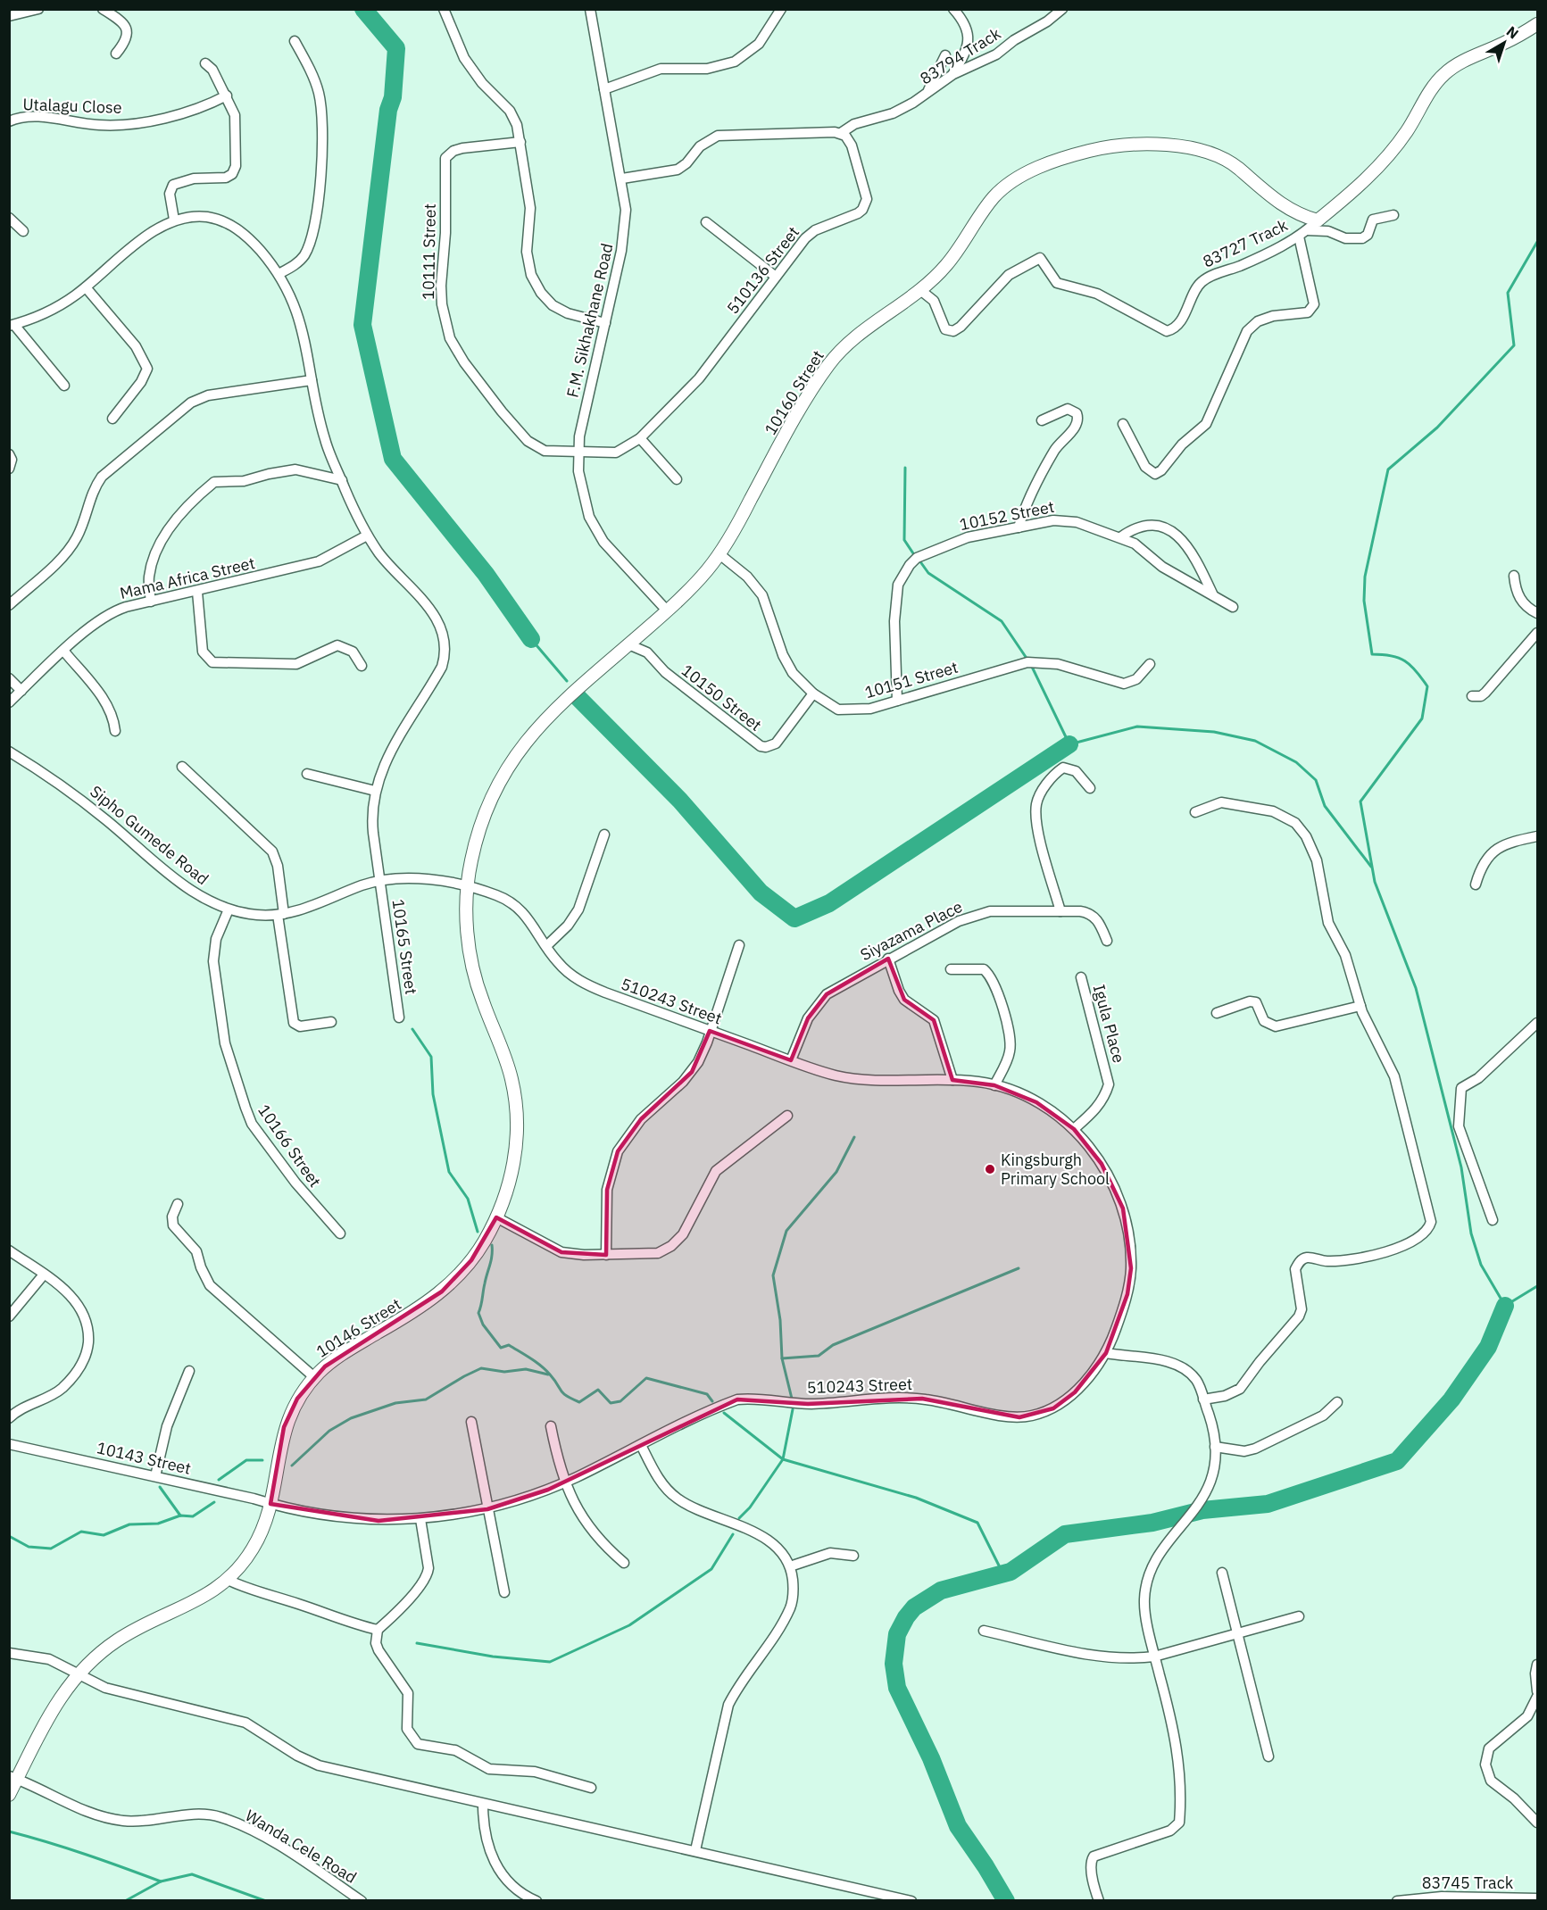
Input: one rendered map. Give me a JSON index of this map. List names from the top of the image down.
{
  "streets": {
    "street": [
      "83794 Track",
      "Utalagu Close",
      "83727 Track",
      "10111 Street",
      "510136 Street",
      "F.M. Sikhakhane Road",
      "10160 Street",
      "10152 Street",
      "Mama Africa Street",
      "10151 Street",
      "10150 Street",
      "Sipho Gumede Road",
      "Siyazama Place",
      "10165 Street",
      "510243 Street",
      "Igula Place",
      "10166 Street",
      "10146 Street",
      "10143 Street",
      "Wanda Cele Road",
      "83745 Track"
    ]
  },
  "crossings": [
    ["83794 Track", "510136 Street"],
    ["83727 Track", "10160 Street"],
    ["10111 Street", "510136 Street"],
    ["10111 Street", "F.M. Sikhakhane Road"],
    ["510136 Street", "F.M. Sikhakhane Road"],
    ["F.M. Sikhakhane Road", "10160 Street"],
    ["10160 Street", "10151 Street"],
    ["10160 Street", "10150 Street"],
    ["10160 Street", "Sipho Gumede Road"],
    ["10160 Street", "510243 Street"],
    ["10160 Street", "10146 Street"],
    ["10152 Street", "10151 Street"],
    ["Mama Africa Street", "10165 Street"],
    ["10151 Street", "10150 Street"],
    ["Sipho Gumede Road", "10165 Street"],
    ["Sipho Gumede Road", "510243 Street"],
    ["Sipho Gumede Road", "10166 Street"],
    ["Sipho Gumede Road", "10146 Street"],
    ["Siyazama Place", "510243 Street"],
    ["510243 Street", "Igula Place"],
    ["510243 Street", "10146 Street"],
    ["510243 Street", "10143 Street"],
    ["10146 Street", "10143 Street"],
    ["10146 Street", "Wanda Cele Road"]
  ],
  "places": ["Kingsburgh Primary School"],
  "north": "top right"
}
